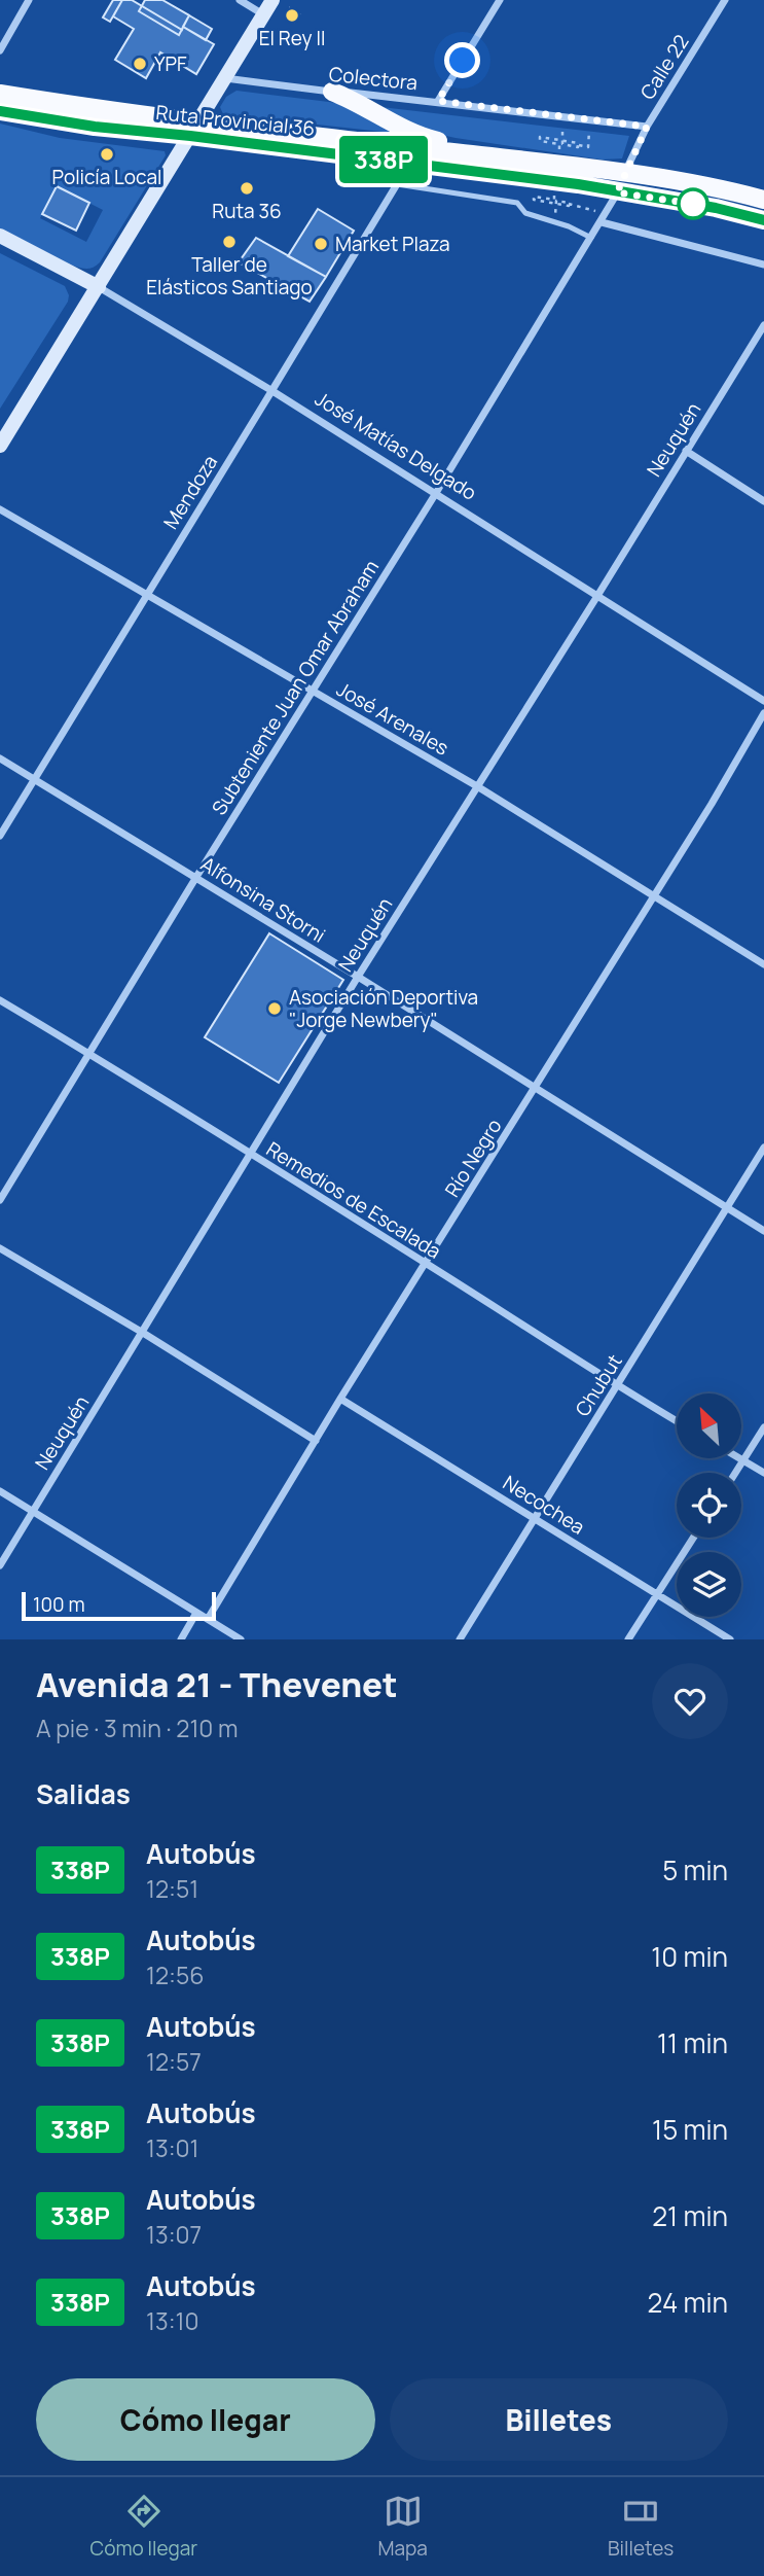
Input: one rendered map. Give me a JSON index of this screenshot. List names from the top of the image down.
{
  "streets": {
    "main road": ["Ruta Provincial 36", "José Matías Delgado"],
    "street": [
      "Calle 22",
      "Colectora",
      "Neuquén",
      "Mendoza",
      "Subteniente Juan Omar Abraham",
      "José Arenales",
      "Alfonsina Storni",
      "Río Negro",
      "Remedios de Escalada",
      "Chubut",
      "Necochea"
    ]
  },
  "crossings": [
    ["Calle 22", "Colectora"],
    ["Calle 22", "Ruta Provincial 36"],
    ["Calle 22", "Subteniente Juan Omar Abraham"],
    ["Ruta Provincial 36", "Mendoza"],
    ["Ruta Provincial 36", "Subteniente Juan Omar Abraham"],
    ["Neuquén", "José Matías Delgado"],
    ["Neuquén", "José Arenales"],
    ["Neuquén", "Alfonsina Storni"],
    ["Neuquén", "Remedios de Escalada"],
    ["José Matías Delgado", "Mendoza"],
    ["José Matías Delgado", "Subteniente Juan Omar Abraham"],
    ["Mendoza", "José Arenales"],
    ["Mendoza", "Alfonsina Storni"],
    ["Subteniente Juan Omar Abraham", "José Arenales"],
    ["Subteniente Juan Omar Abraham", "Alfonsina Storni"],
    ["Subteniente Juan Omar Abraham", "Remedios de Escalada"],
    ["José Arenales", "Río Negro"],
    ["Alfonsina Storni", "Río Negro"],
    ["Alfonsina Storni", "Chubut"],
    ["Río Negro", "Remedios de Escalada"],
    ["Río Negro", "Necochea"],
    ["Remedios de Escalada", "Chubut"],
    ["Chubut", "Necochea"]
  ],
  "places": [
    "El Rey II",
    "YPF",
    "Policía Local",
    "Ruta 36",
    "Taller de Elásticos Santiago",
    "Market Plaza",
    "Asociación Deportiva \"Jorge Newbery\""
  ],
  "lines": ["bus line 338P"],
  "scale_bar": "100 m",
  "north": "top left",
  "page": {
    "on_map": "338P",
    "scale": "100 m",
    "heading": [
      ["Avenida 21 - Thevenet", "A pie · 3 min · 210 m"],
      "Salidas"
    ],
    "list": [
      {
        "mark": "338P",
        "name": "Autobús",
        "note": "12:51",
        "value": "5 min"
      },
      {
        "mark": "338P",
        "name": "Autobús",
        "note": "12:56",
        "value": "10 min"
      },
      {
        "mark": "338P",
        "name": "Autobús",
        "note": "12:57",
        "value": "11 min"
      },
      {
        "mark": "338P",
        "name": "Autobús",
        "note": "13:01",
        "value": "15 min"
      },
      {
        "mark": "338P",
        "name": "Autobús",
        "note": "13:07",
        "value": "21 min"
      },
      {
        "mark": "338P",
        "name": "Autobús",
        "note": "13:10",
        "value": "24 min"
      }
    ],
    "buttons": ["Cómo llegar", "Billetes"],
    "tabs": ["Cómo llegar", "Mapa", "Billetes"]
  }
}
